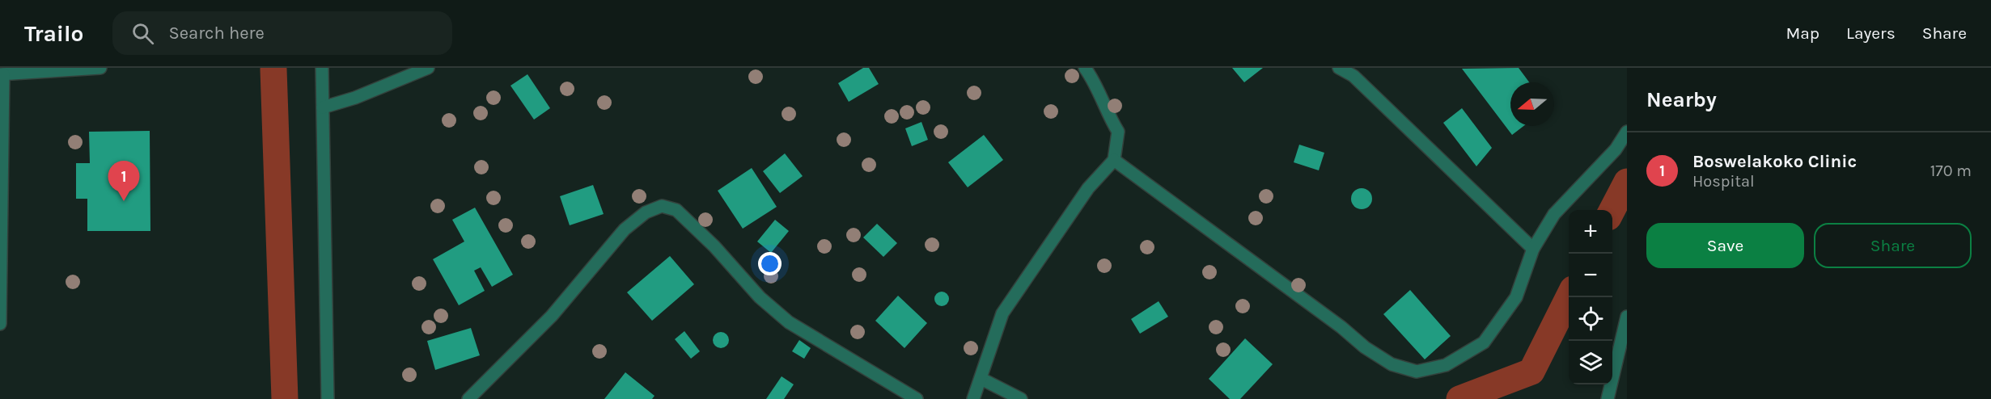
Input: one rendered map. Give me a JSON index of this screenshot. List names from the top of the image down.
{
  "north": "left",
  "page": {
    "header": "Trailo",
    "search": "Search here",
    "nav": ["Map", "Layers", "Share"],
    "heading": "Nearby",
    "list": [
      {
        "mark": "1",
        "name": "Boswelakoko Clinic",
        "note": "Hospital",
        "value": "170 m"
      }
    ],
    "pins": "1",
    "buttons": ["Save", "Share"],
    "map_buttons": ["+", "−"]
  }
}
